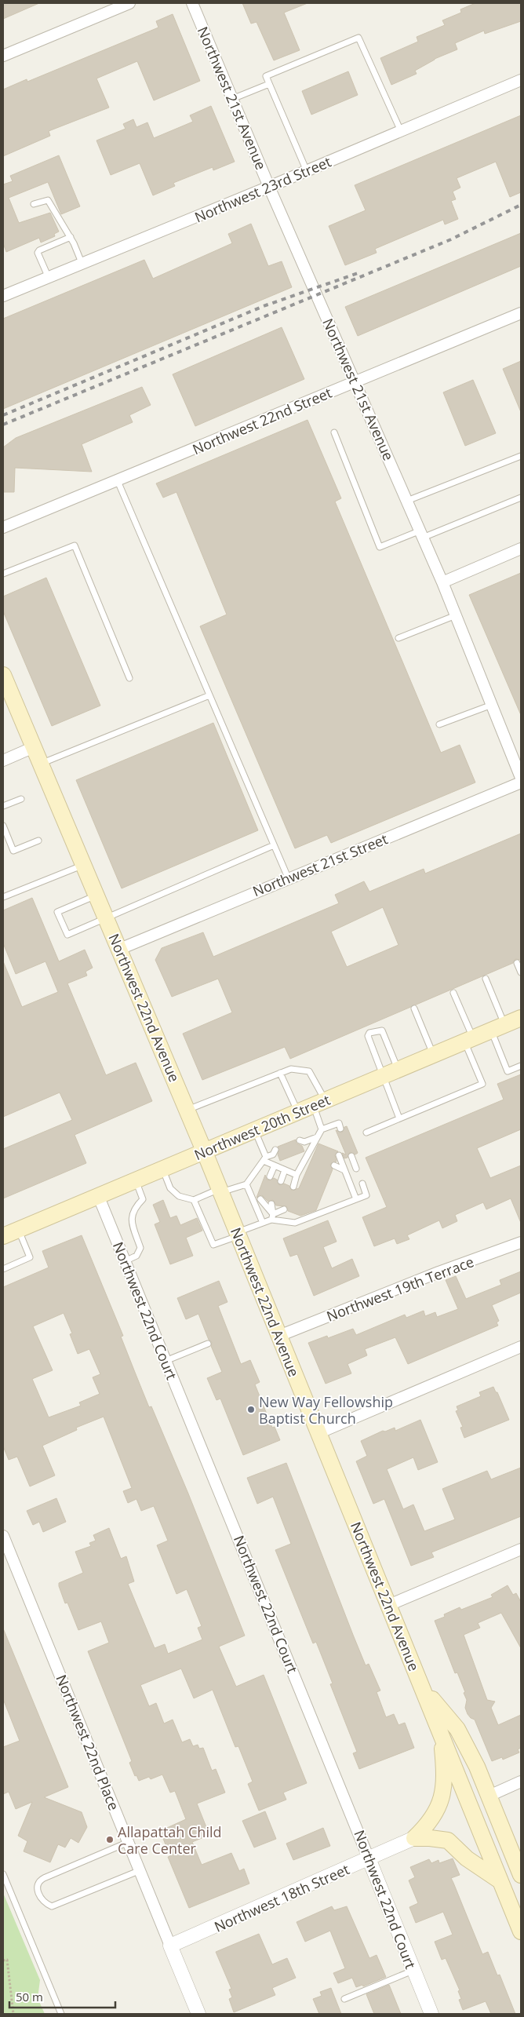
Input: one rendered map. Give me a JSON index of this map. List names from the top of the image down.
{
  "streets": {
    "main road": ["Northwest 22nd Avenue", "Northwest 20th Street"],
    "street": [
      "Northwest 21st Avenue",
      "Northwest 23rd Street",
      "Northwest 22nd Street",
      "Northwest 21st Street",
      "Northwest 19th Terrace",
      "Northwest 22nd Court",
      "Northwest 22nd Place",
      "Northwest 18th Street"
    ]
  },
  "crossings": [
    ["Northwest 21st Avenue", "Northwest 23rd Street"],
    ["Northwest 21st Avenue", "Northwest 22nd Street"],
    ["Northwest 21st Street", "Northwest 22nd Avenue"],
    ["Northwest 22nd Avenue", "Northwest 20th Street"],
    ["Northwest 22nd Avenue", "Northwest 19th Terrace"],
    ["Northwest 20th Street", "Northwest 22nd Court"],
    ["Northwest 22nd Court", "Northwest 18th Street"],
    ["Northwest 22nd Place", "Northwest 18th Street"]
  ],
  "places": ["New Way Fellowship Baptist Church", "Allapattah Child Care Center"],
  "scale_bar": "50 m"
}
